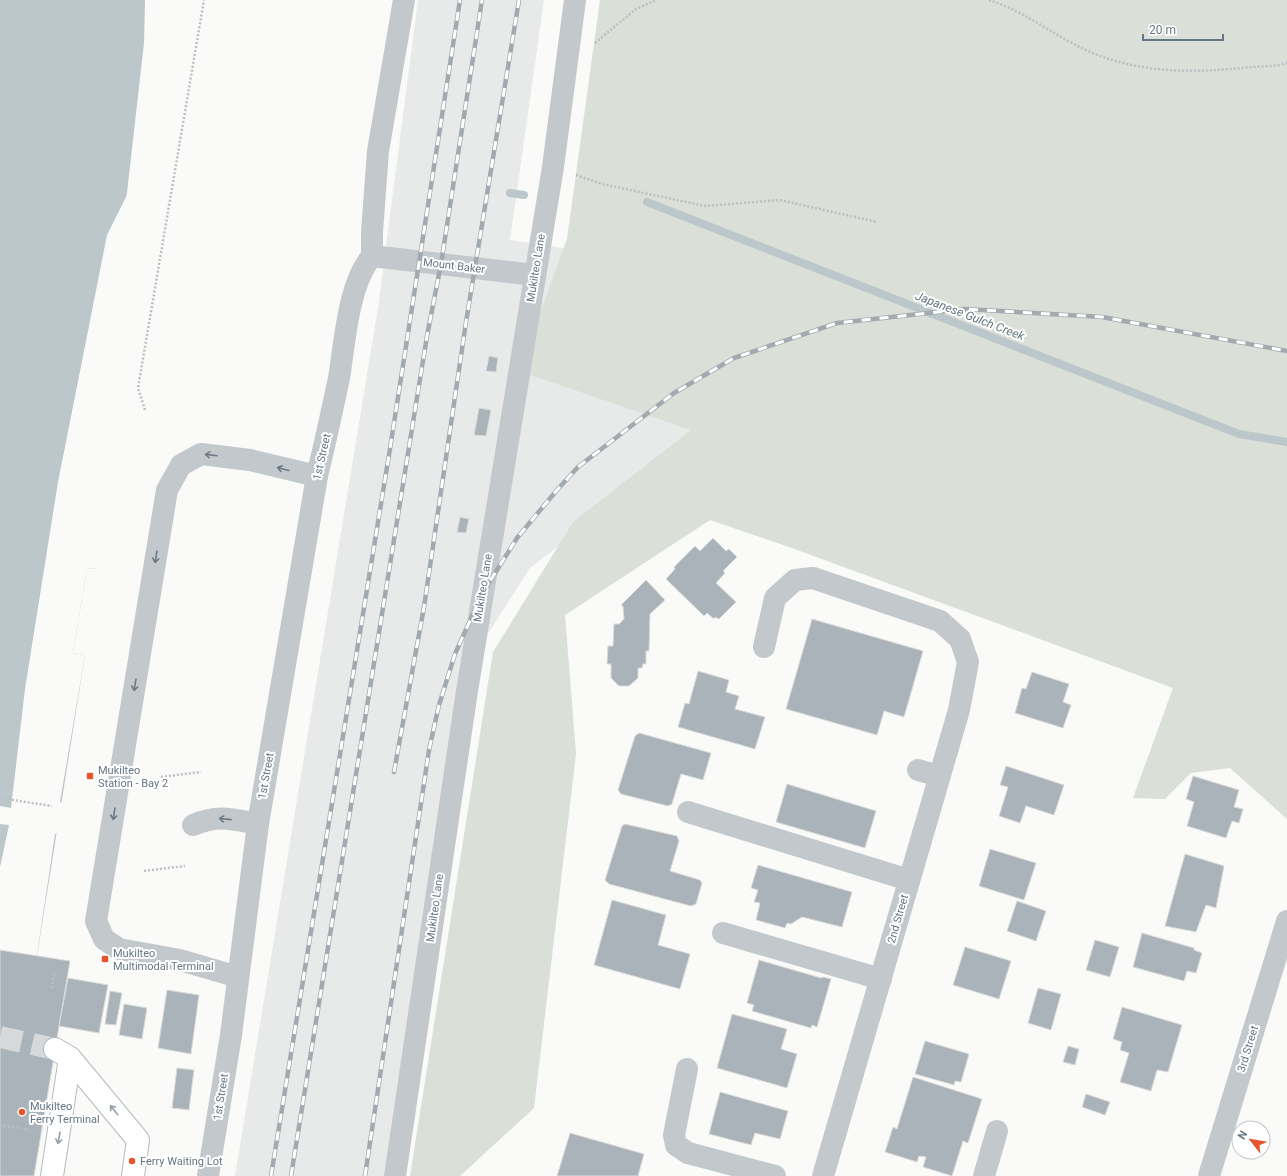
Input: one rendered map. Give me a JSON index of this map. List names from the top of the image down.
{
  "streets": {
    "street": [
      "Mount Baker",
      "Mukilteo Lane",
      "1st Street",
      "2nd Street",
      "3rd Street"
    ]
  },
  "crossings": [
    ["Mount Baker", "Mukilteo Lane"],
    ["Mount Baker", "1st Street"]
  ],
  "water": ["Japanese Gulch Creek"],
  "places": {
    "transit": ["Mukilteo Station - Bay 2", "Mukilteo Multimodal Terminal"],
    "other": ["Mukilteo Ferry Terminal", "Ferry Waiting Lot"]
  },
  "scale_bar": "20 m",
  "north": "top left"
}
